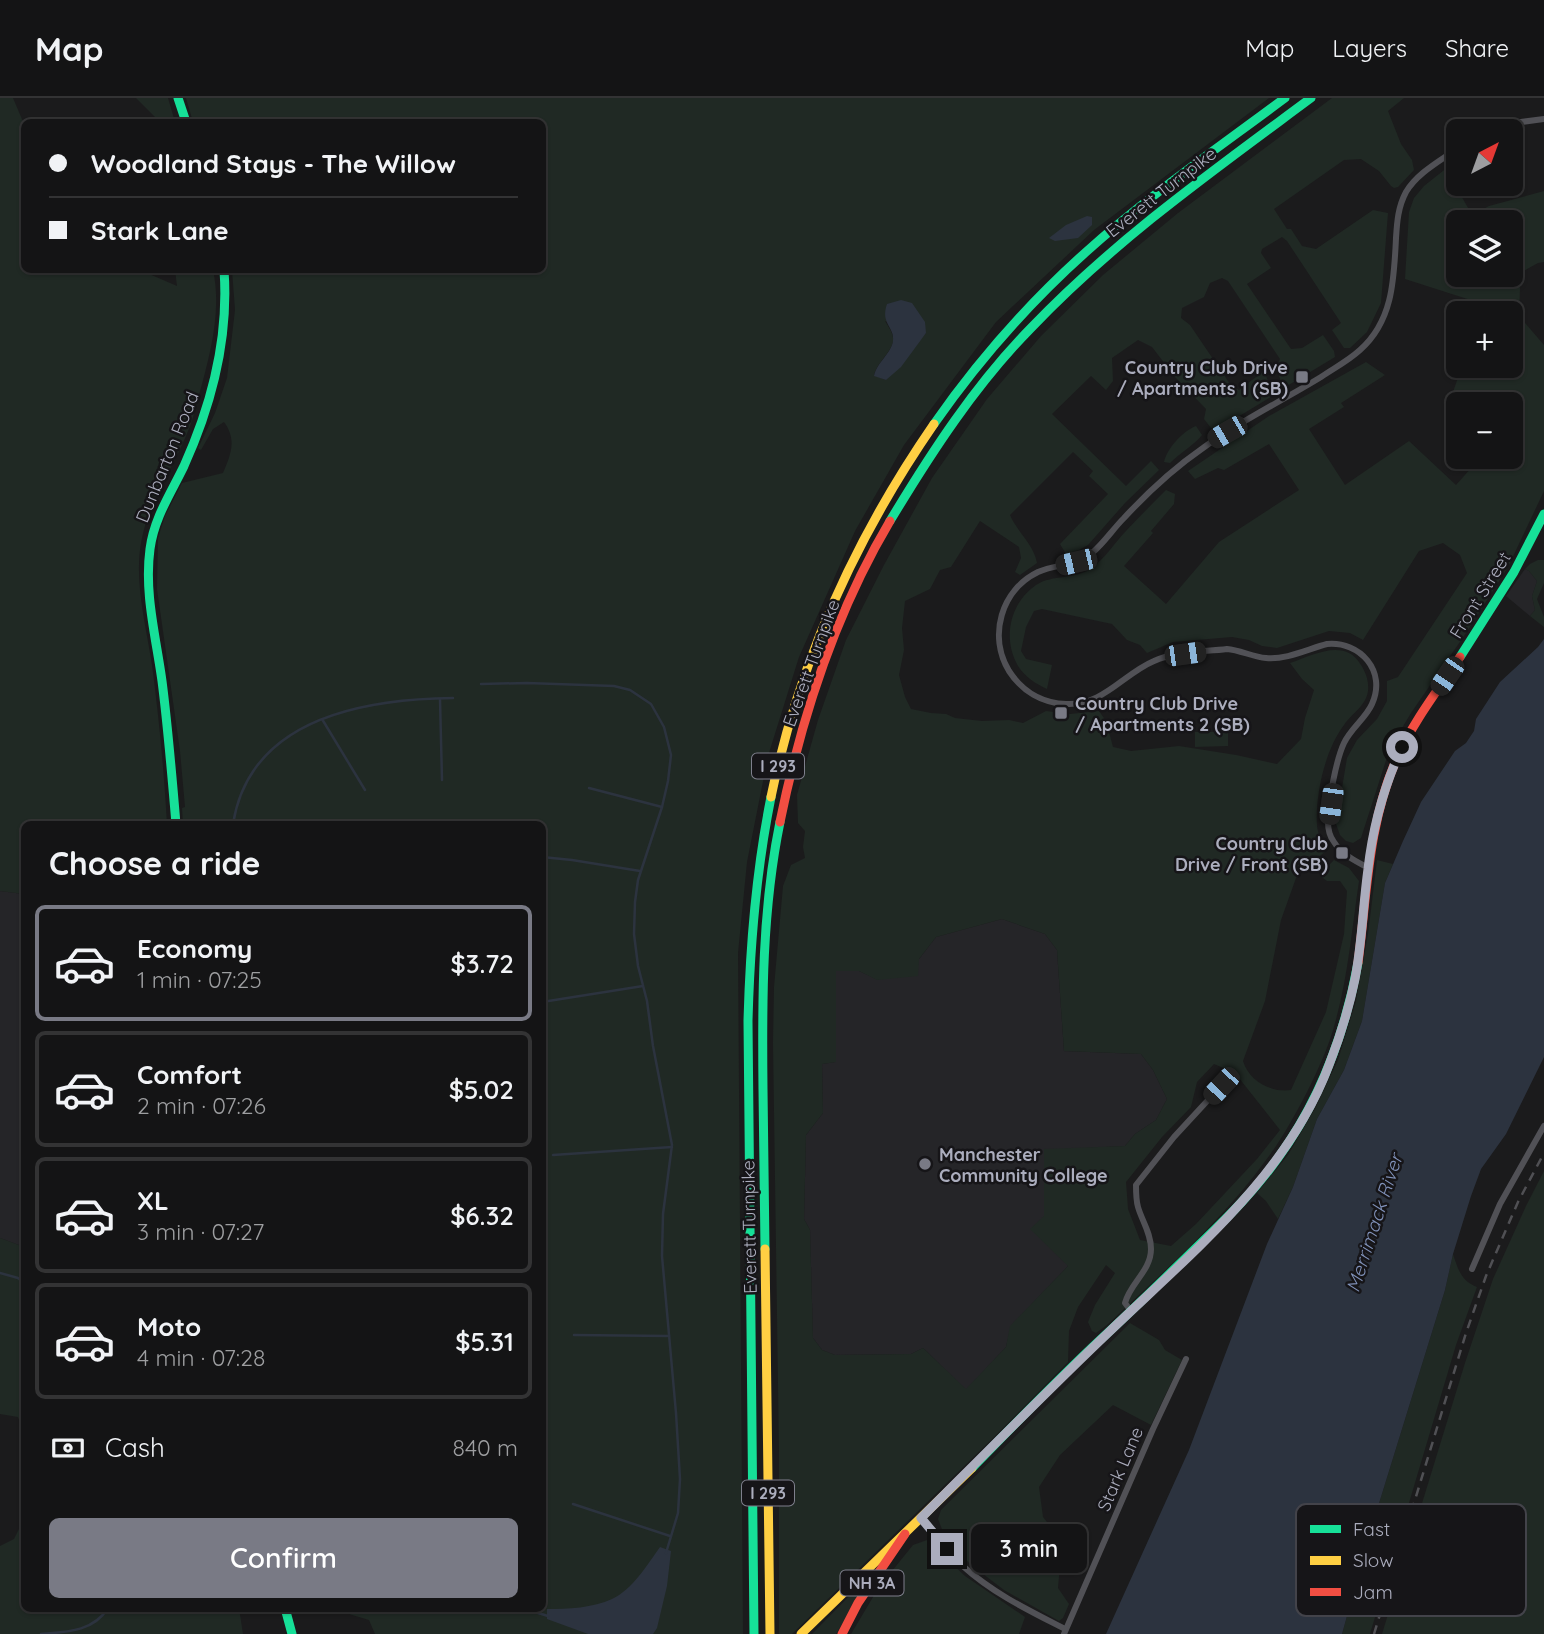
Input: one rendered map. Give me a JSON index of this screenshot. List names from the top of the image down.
{
  "streets": {
    "main road": [
      "Everett Turnpike",
      "Dunbarton Road",
      "Front Street",
      "I 293",
      "NH 3A"
    ],
    "street": ["Stark Lane"]
  },
  "crossings": [
    ["Front Street", "Stark Lane"],
    ["Front Street", "NH 3A"]
  ],
  "water": ["Merrimack River"],
  "places": {
    "transit": ["Country Club Drive / Apartments 1 (SB)", "Country Club Drive / Apartments 2 (SB)", "Country Club Drive / Front (SB)"],
    "other": ["Manchester Community College"]
  },
  "legend": ["Fast", "Slow", "Jam"],
  "north": "top right",
  "page": {
    "header": "Map",
    "nav": ["Map", "Layers", "Share"],
    "map_buttons": ["+", "−"],
    "banner": ["Woodland Stays - The Willow", "Stark Lane"],
    "heading": "Choose a ride",
    "list": [
      {
        "name": "Economy",
        "note": "1 min · 07:25",
        "value": "$3.72"
      },
      {
        "name": "Comfort",
        "note": "2 min · 07:26",
        "value": "$5.02"
      },
      {
        "name": "XL",
        "note": "3 min · 07:27",
        "value": "$6.32"
      },
      {
        "name": "Moto",
        "note": "4 min · 07:28",
        "value": "$5.31"
      }
    ],
    "pay": ["Cash", "840 m"],
    "buttons": "Confirm",
    "bubble": "3 min"
  }
}
